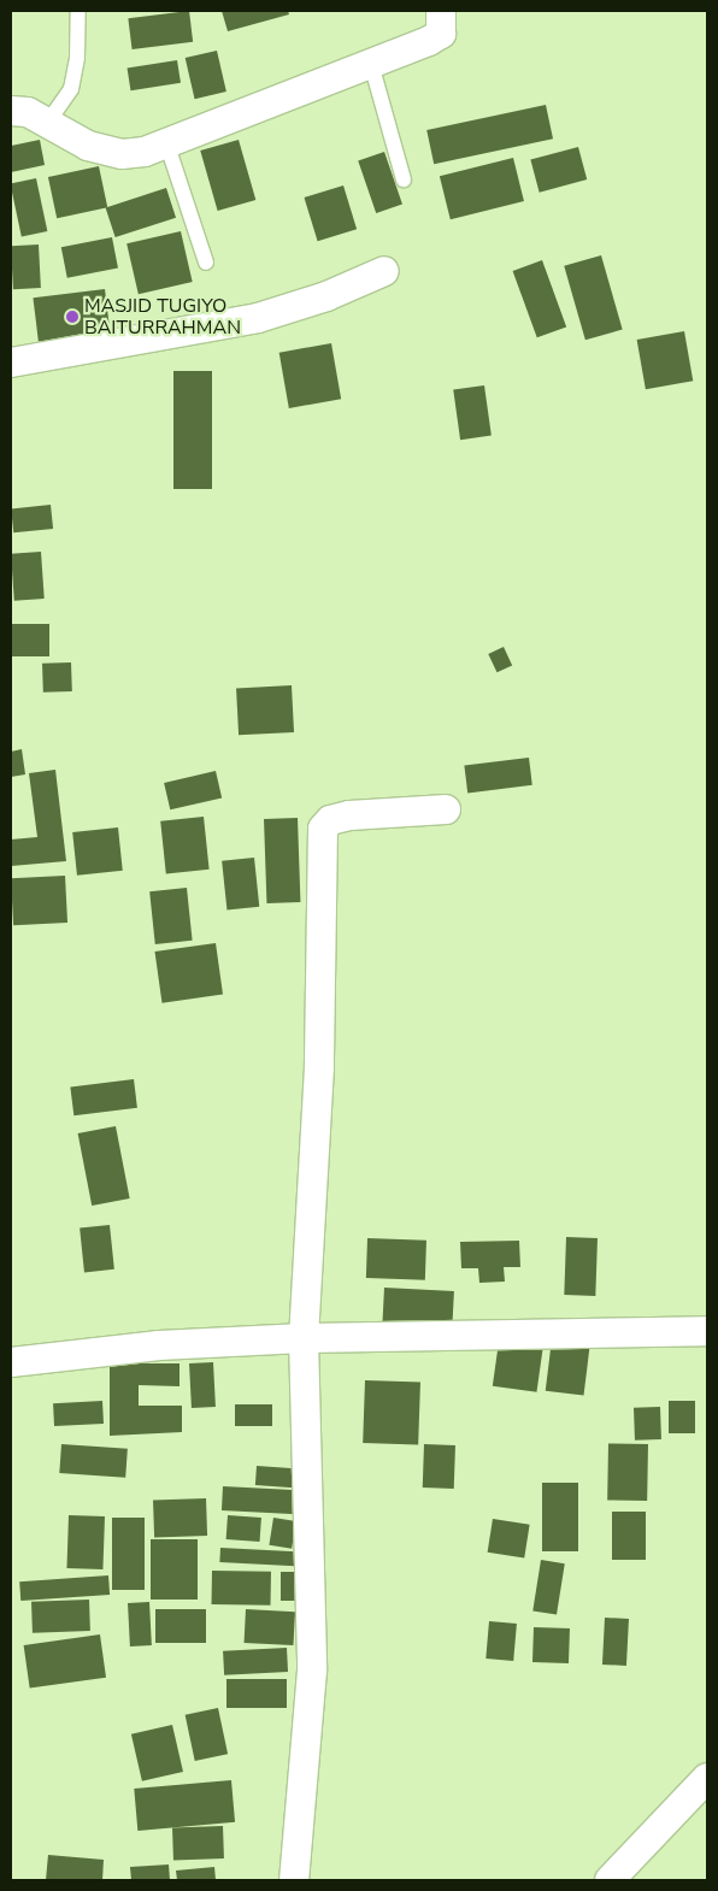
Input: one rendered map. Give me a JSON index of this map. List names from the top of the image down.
{
  "places": ["MASJID TUGIYO BAITURRAHMAN"]
}
